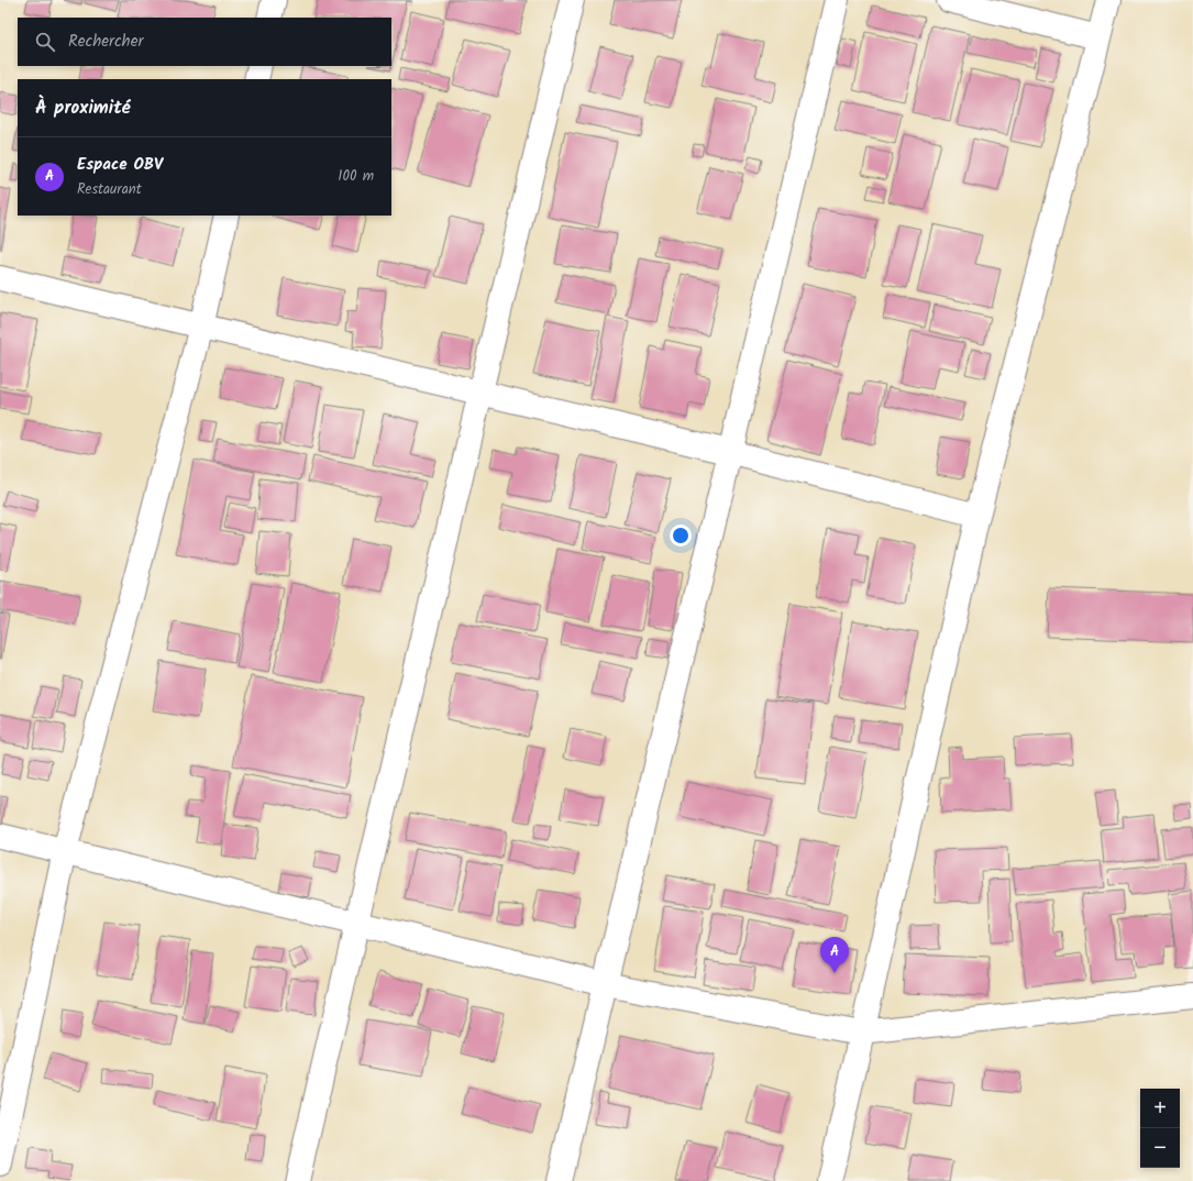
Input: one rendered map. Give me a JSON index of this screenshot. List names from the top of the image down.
{
  "page": {
    "search": "Rechercher",
    "heading": "À proximité",
    "list": [
      {
        "mark": "A",
        "name": "Espace OBV",
        "note": "Restaurant",
        "value": "100 m"
      }
    ],
    "pins": "A",
    "map_buttons": ["+", "−"]
  }
}
